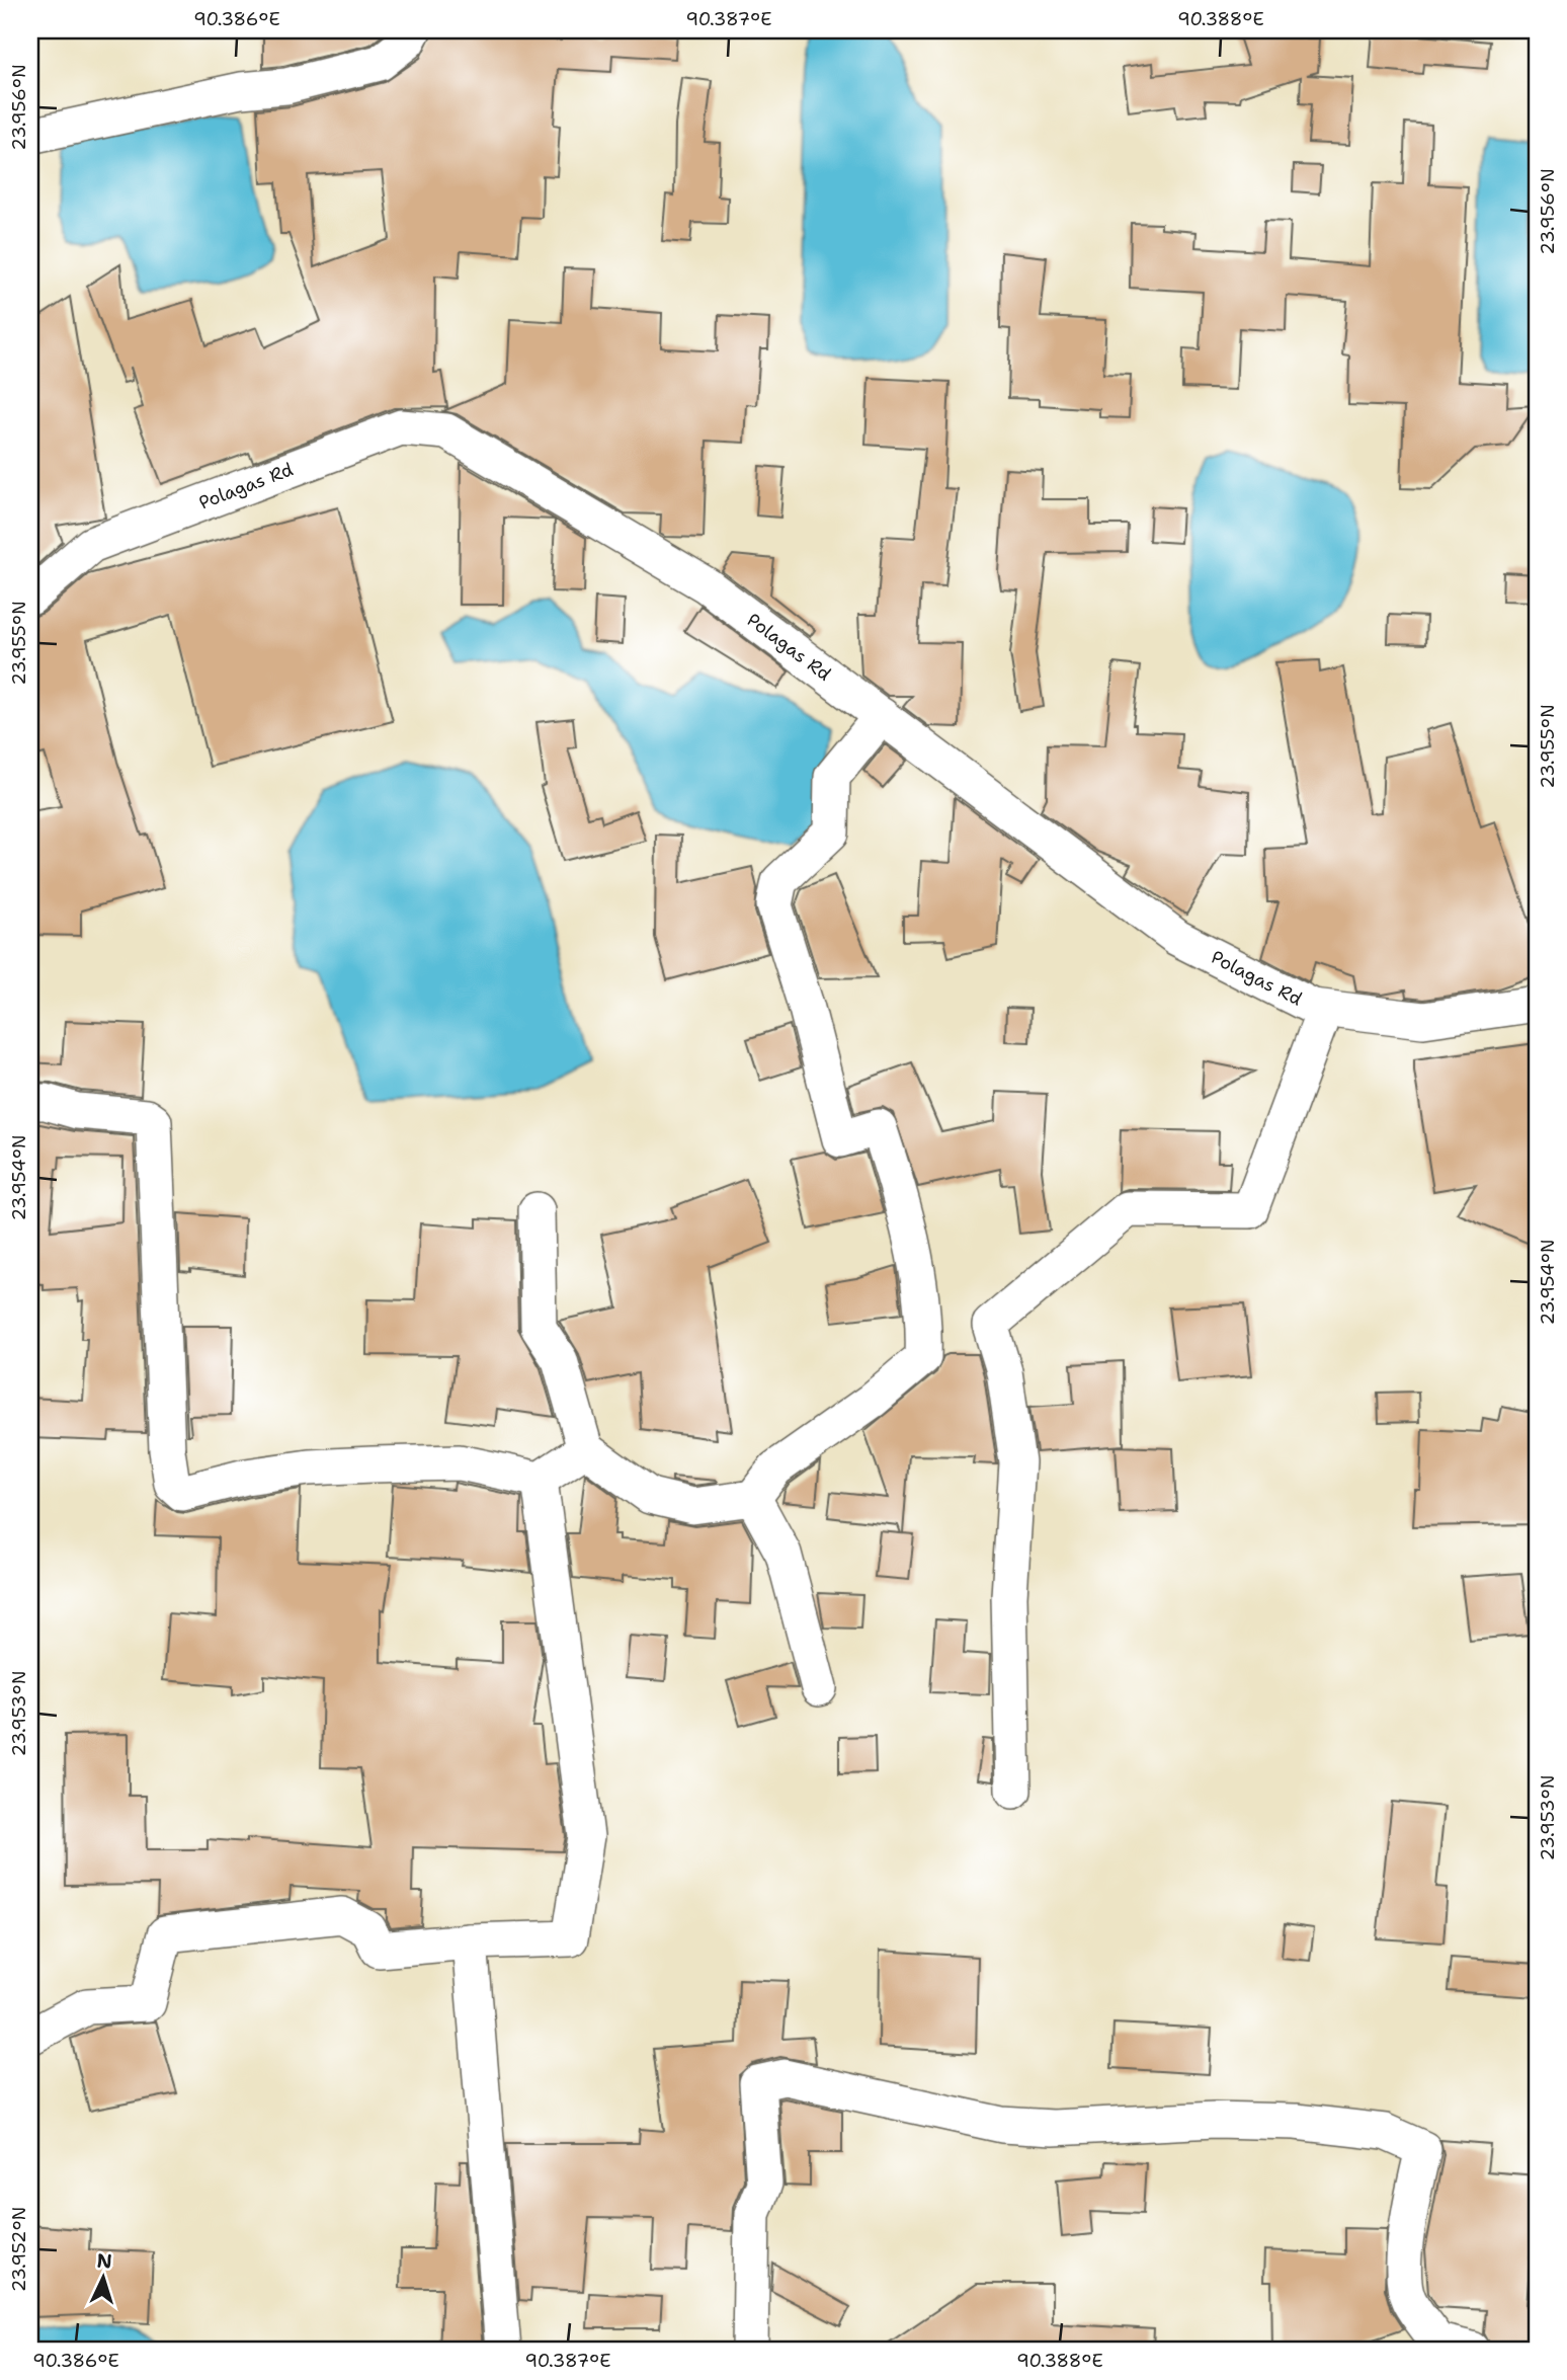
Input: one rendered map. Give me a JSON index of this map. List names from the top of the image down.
{
  "streets": {
    "street": ["Polagas Rd"]
  },
  "north": "top",
  "coordinates": [
    "90.386°E",
    "90.387°E",
    "90.388°E",
    "23.956°N",
    "23.955°N",
    "23.954°N",
    "23.953°N",
    "23.952°N"
  ]
}
